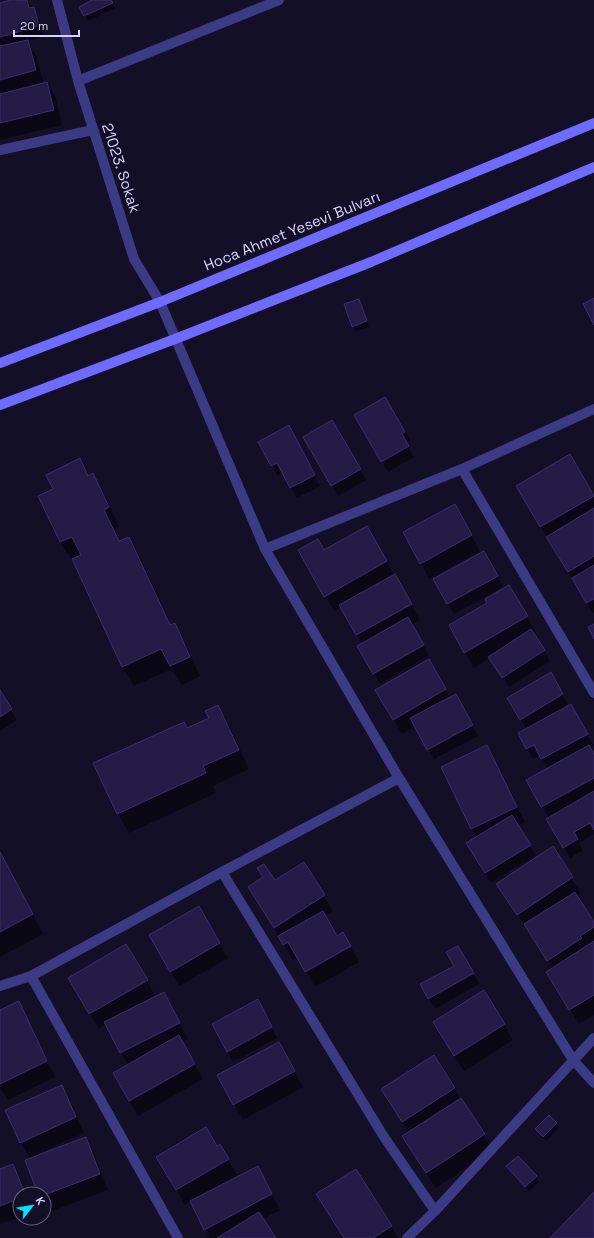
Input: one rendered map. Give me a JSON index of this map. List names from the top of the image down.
{
  "streets": {
    "main road": ["Hoca Ahmet Yesevi Bulvarı"],
    "street": ["21023. Sokak"]
  },
  "crossings": [
    ["21023. Sokak", "Hoca Ahmet Yesevi Bulvarı"]
  ],
  "scale_bar": "20 m",
  "north": "top right"
}
